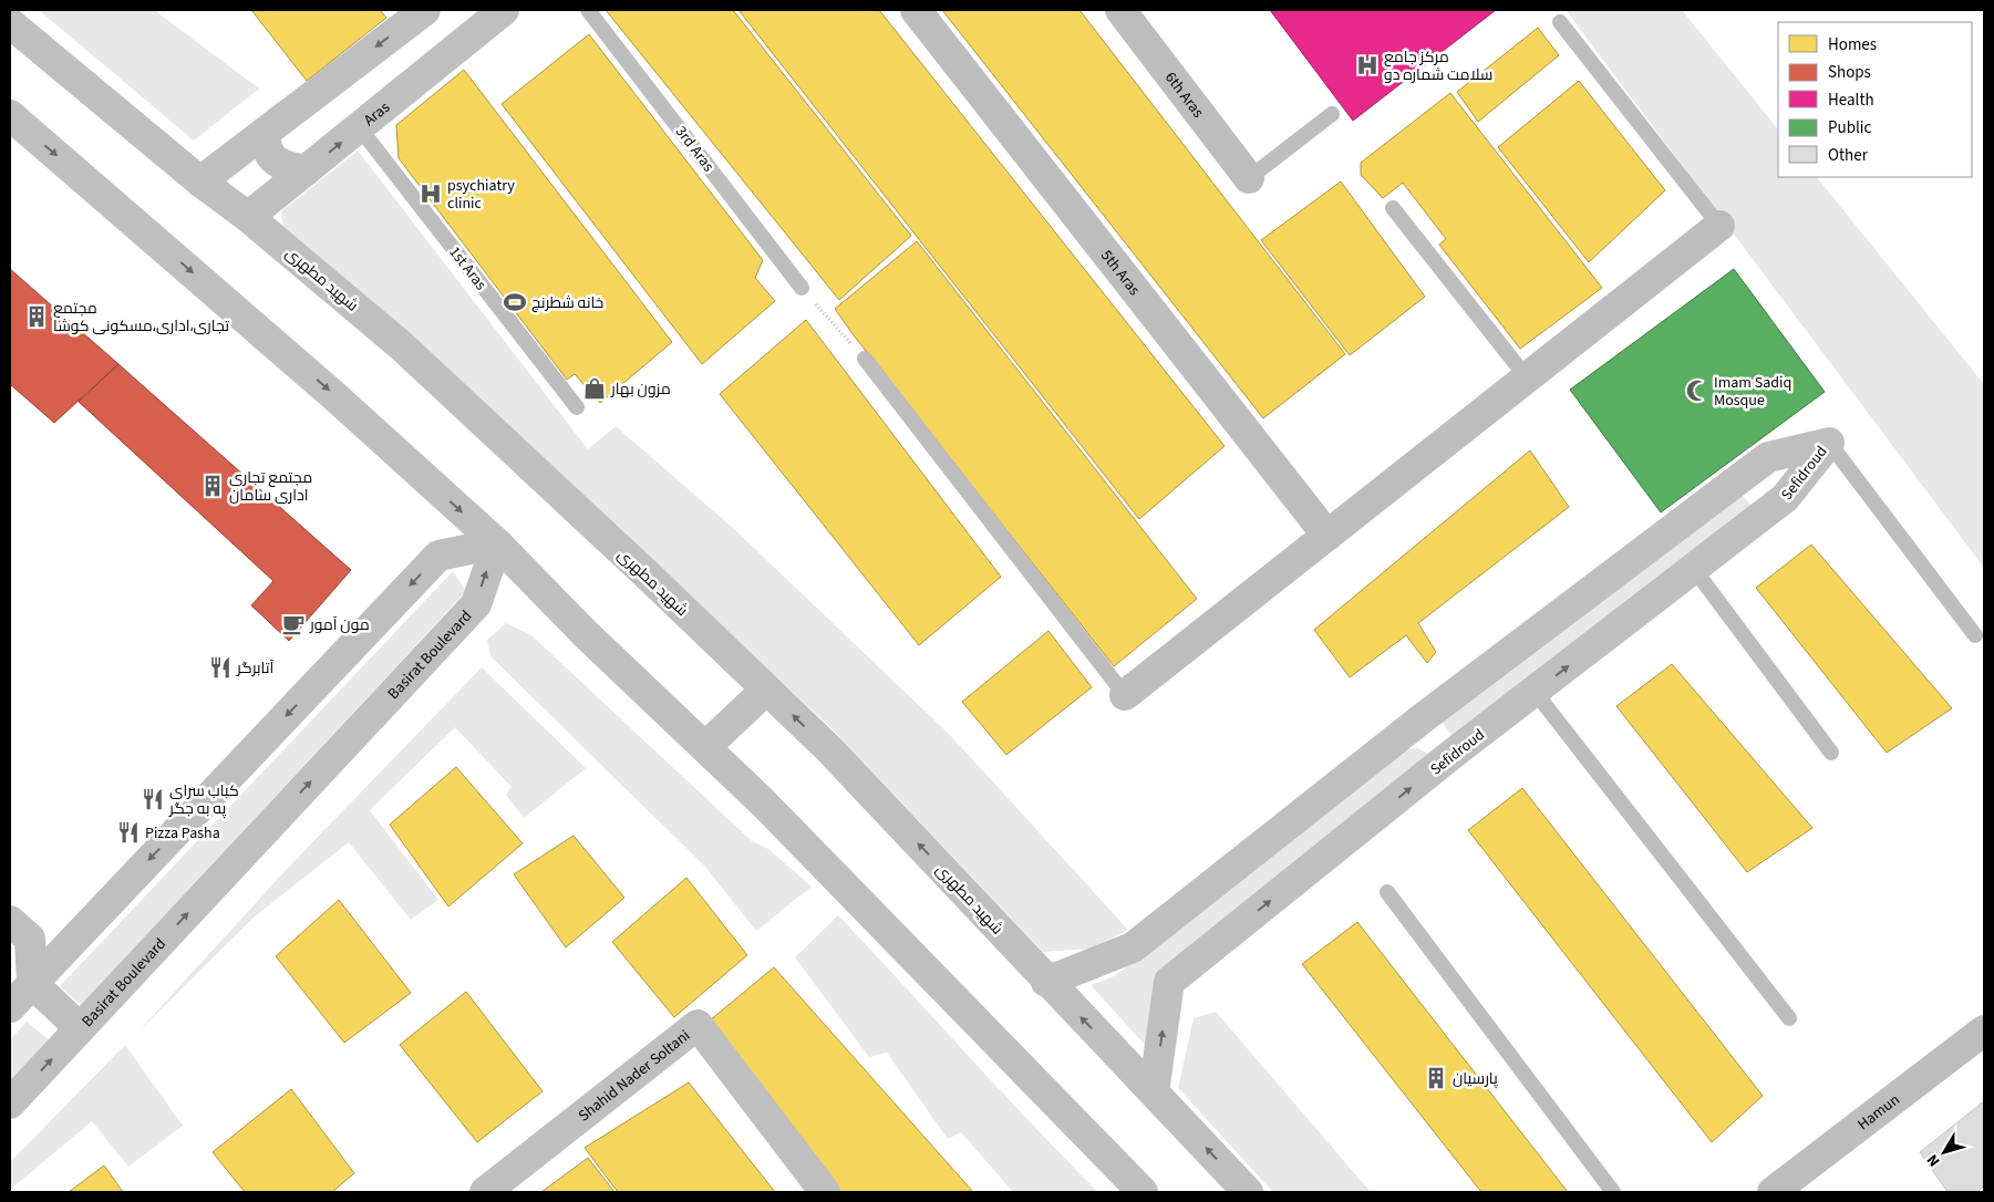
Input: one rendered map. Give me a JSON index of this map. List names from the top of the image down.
{
  "streets": {
    "main road": [
      "Aras",
      "شهید مطهری",
      "Sefidroud",
      "Basirat Boulevard",
      "Shahid Nader Soltani"
    ],
    "street": ["6th Aras", "5th Aras", "Hamun"],
    "lane": ["3rd Aras", "1st Aras"]
  },
  "crossings": [
    ["Aras", "1st Aras"],
    ["Aras", "شهید مطهری"],
    ["شهید مطهری", "Sefidroud"]
  ],
  "places": {
    "hospital": ["مرکز جامع سلامت شماره دو", "psychiatry clinic"],
    "sports": ["خانه شطرنج"],
    "building": ["مجتمع تجاری،اداری،مسکونی کوشا", "مجتمع تجاری اداری سامان", "پارسیان"],
    "shop": ["مزون بهار"],
    "mosque": ["Imam Sadiq Mosque"],
    "cafe": ["مون آمور"],
    "restaurant": ["آتابرگر", "کباب سرای په به جگر", "Pizza Pasha"]
  },
  "legend": [
    "Homes",
    "Shops",
    "Health",
    "Public",
    "Other"
  ],
  "north": "bottom left"
}
